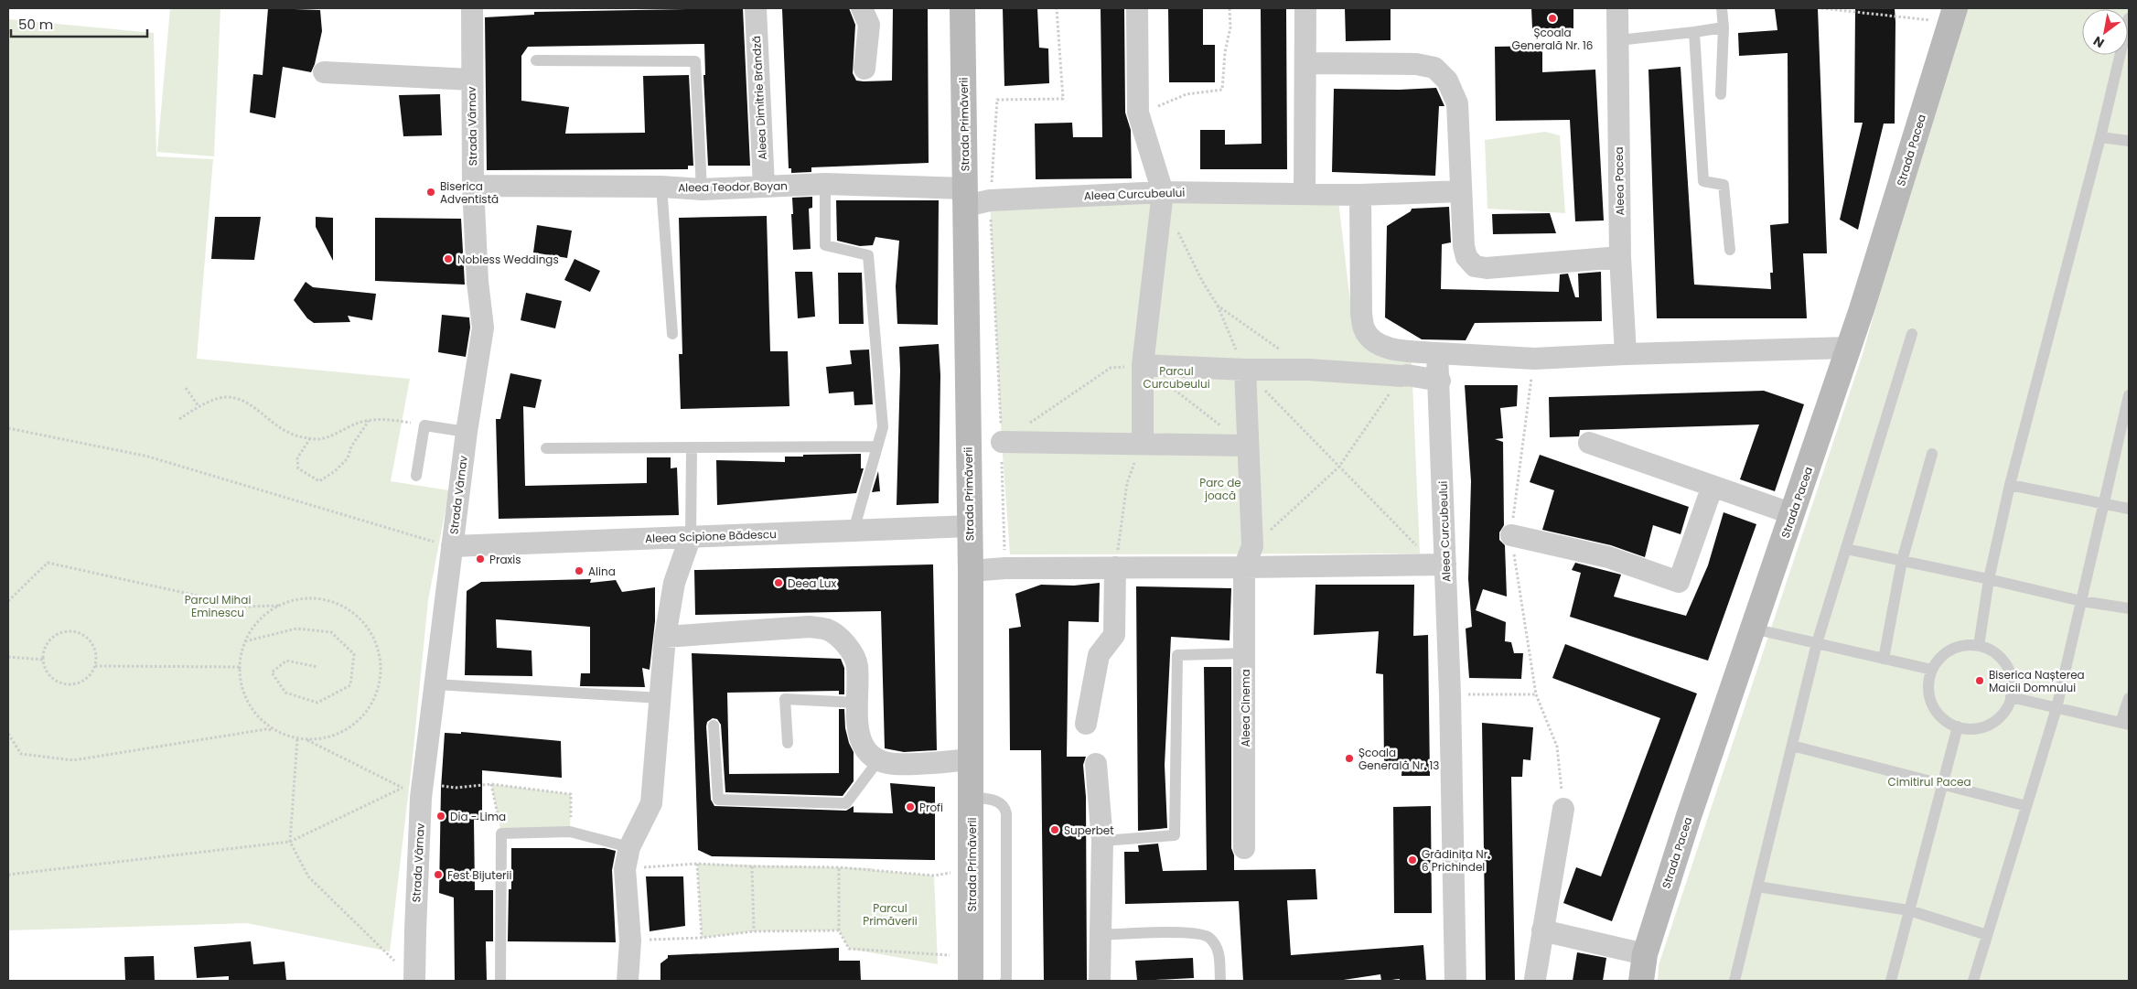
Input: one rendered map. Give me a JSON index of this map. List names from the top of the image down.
{
  "streets": {
    "main road": ["Strada Primăverii", "Strada Pacea"],
    "street": [
      "Aleea Dimitrie Brândză",
      "Strada Vârnav",
      "Aleea Pacea",
      "Aleea Teodor Boyan",
      "Aleea Curcubeului",
      "Aleea Scipione Bădescu",
      "Aleea Cinema"
    ]
  },
  "crossings": [
    ["Aleea Dimitrie Brândză", "Aleea Teodor Boyan"],
    ["Strada Primăverii", "Aleea Teodor Boyan"],
    ["Strada Primăverii", "Aleea Curcubeului"],
    ["Strada Primăverii", "Aleea Scipione Bădescu"],
    ["Strada Vârnav", "Aleea Teodor Boyan"],
    ["Strada Vârnav", "Aleea Scipione Bădescu"],
    ["Aleea Teodor Boyan", "Aleea Curcubeului"]
  ],
  "parks": [
    "Parcul Curcubeului",
    "Parc de joacă",
    "Parcul Mihai Eminescu",
    "Cimitirul Pacea",
    "Parcul Primăverii"
  ],
  "places": [
    "Școala Generală Nr. 16",
    "Biserica Adventistă",
    "Nobless Weddings",
    "Praxis",
    "Alina",
    "Deea Lux",
    "Biserica Nașterea Maicii Domnului",
    "Școala Generală Nr. 13",
    "Profi",
    "Dia - Lima",
    "Superbet",
    "Grădinița Nr. 6 Prichindel",
    "Fest Bijuterii"
  ],
  "scale_bar": "50 m",
  "north": "bottom left"
}
